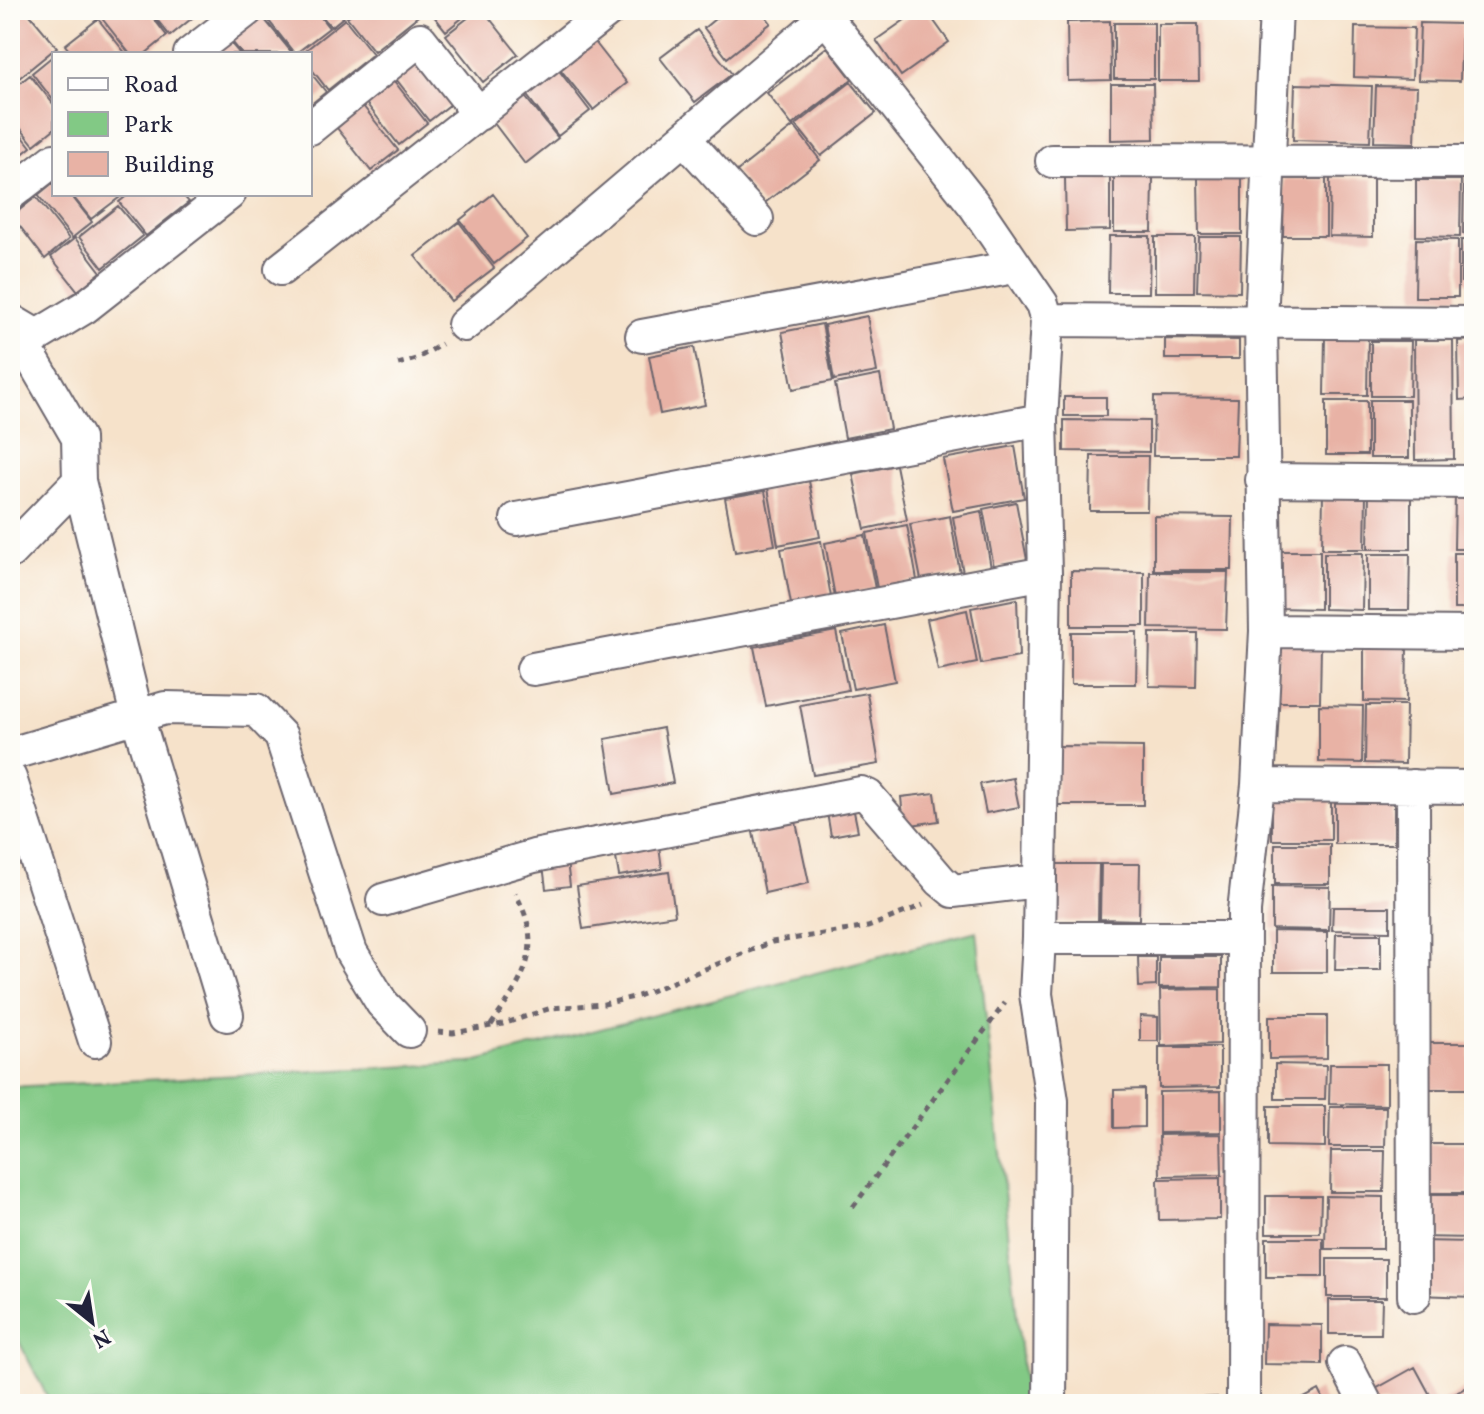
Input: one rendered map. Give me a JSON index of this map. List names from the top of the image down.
{
  "legend": ["Road", "Park", "Building"],
  "north": "bottom right"
}
